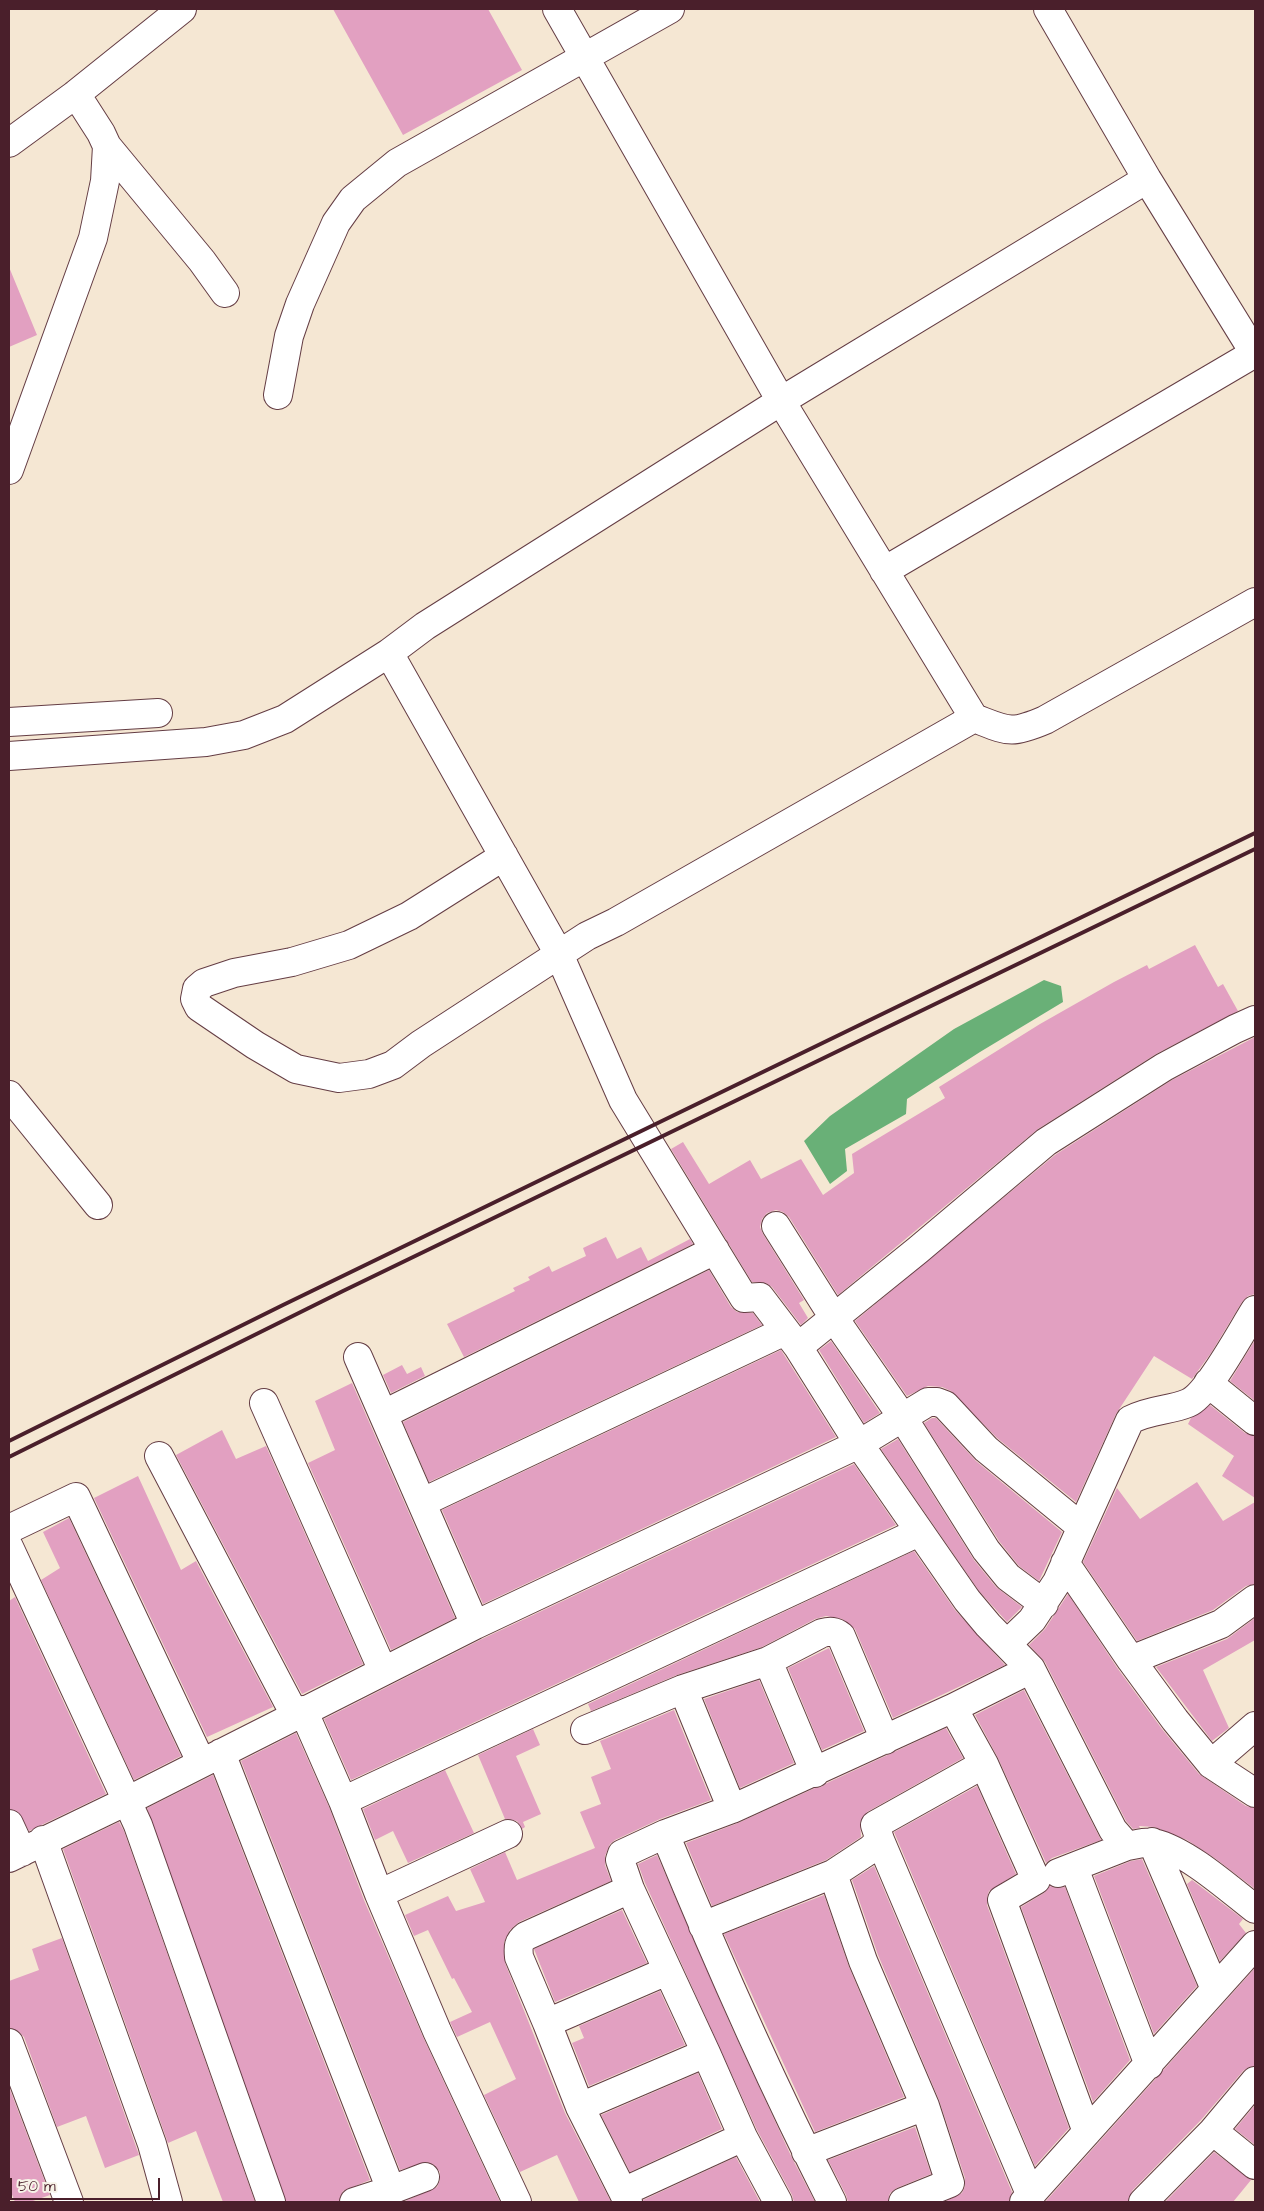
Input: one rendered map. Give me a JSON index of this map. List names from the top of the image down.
{
  "scale_bar": "50 m"
}
